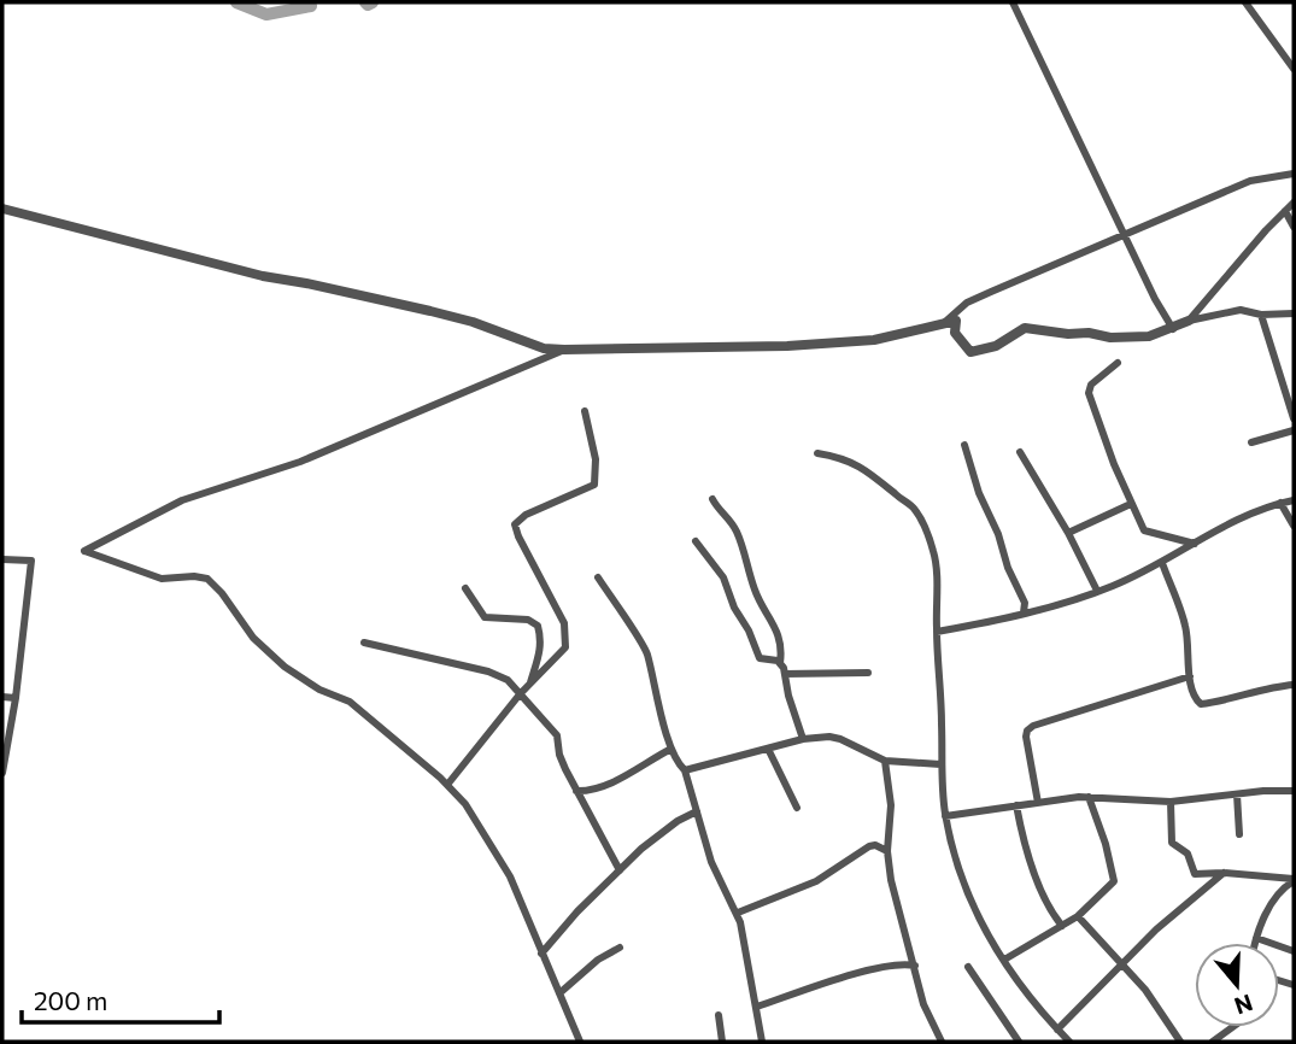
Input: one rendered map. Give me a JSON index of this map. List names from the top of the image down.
{
  "scale_bar": "200 m",
  "north": "bottom"
}
